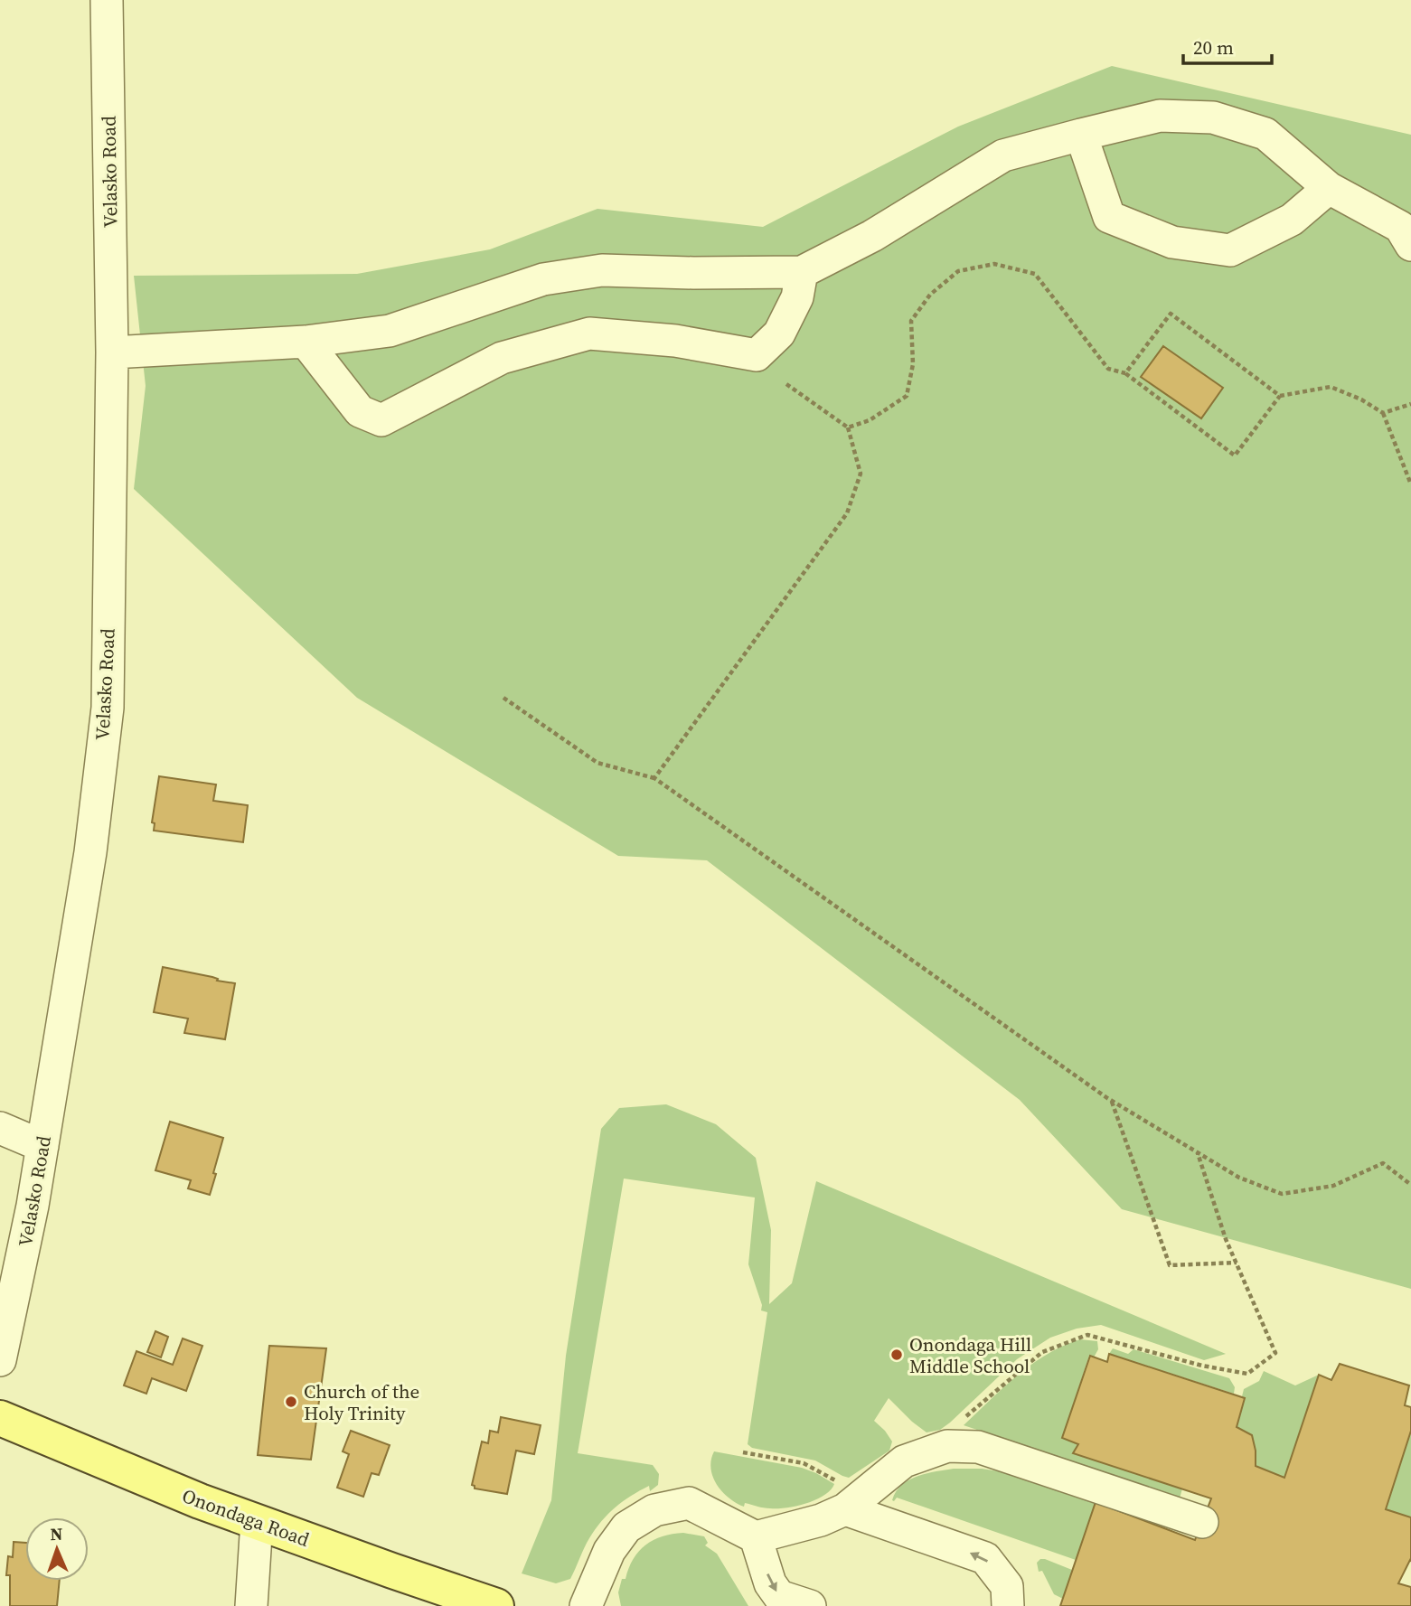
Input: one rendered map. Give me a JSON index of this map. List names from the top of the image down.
{
  "streets": {
    "main road": ["Onondaga Road"],
    "street": ["Velasko Road"]
  },
  "places": ["Onondaga Hill Middle School", "Church of the Holy Trinity"],
  "scale_bar": "20 m",
  "north": "top"
}
